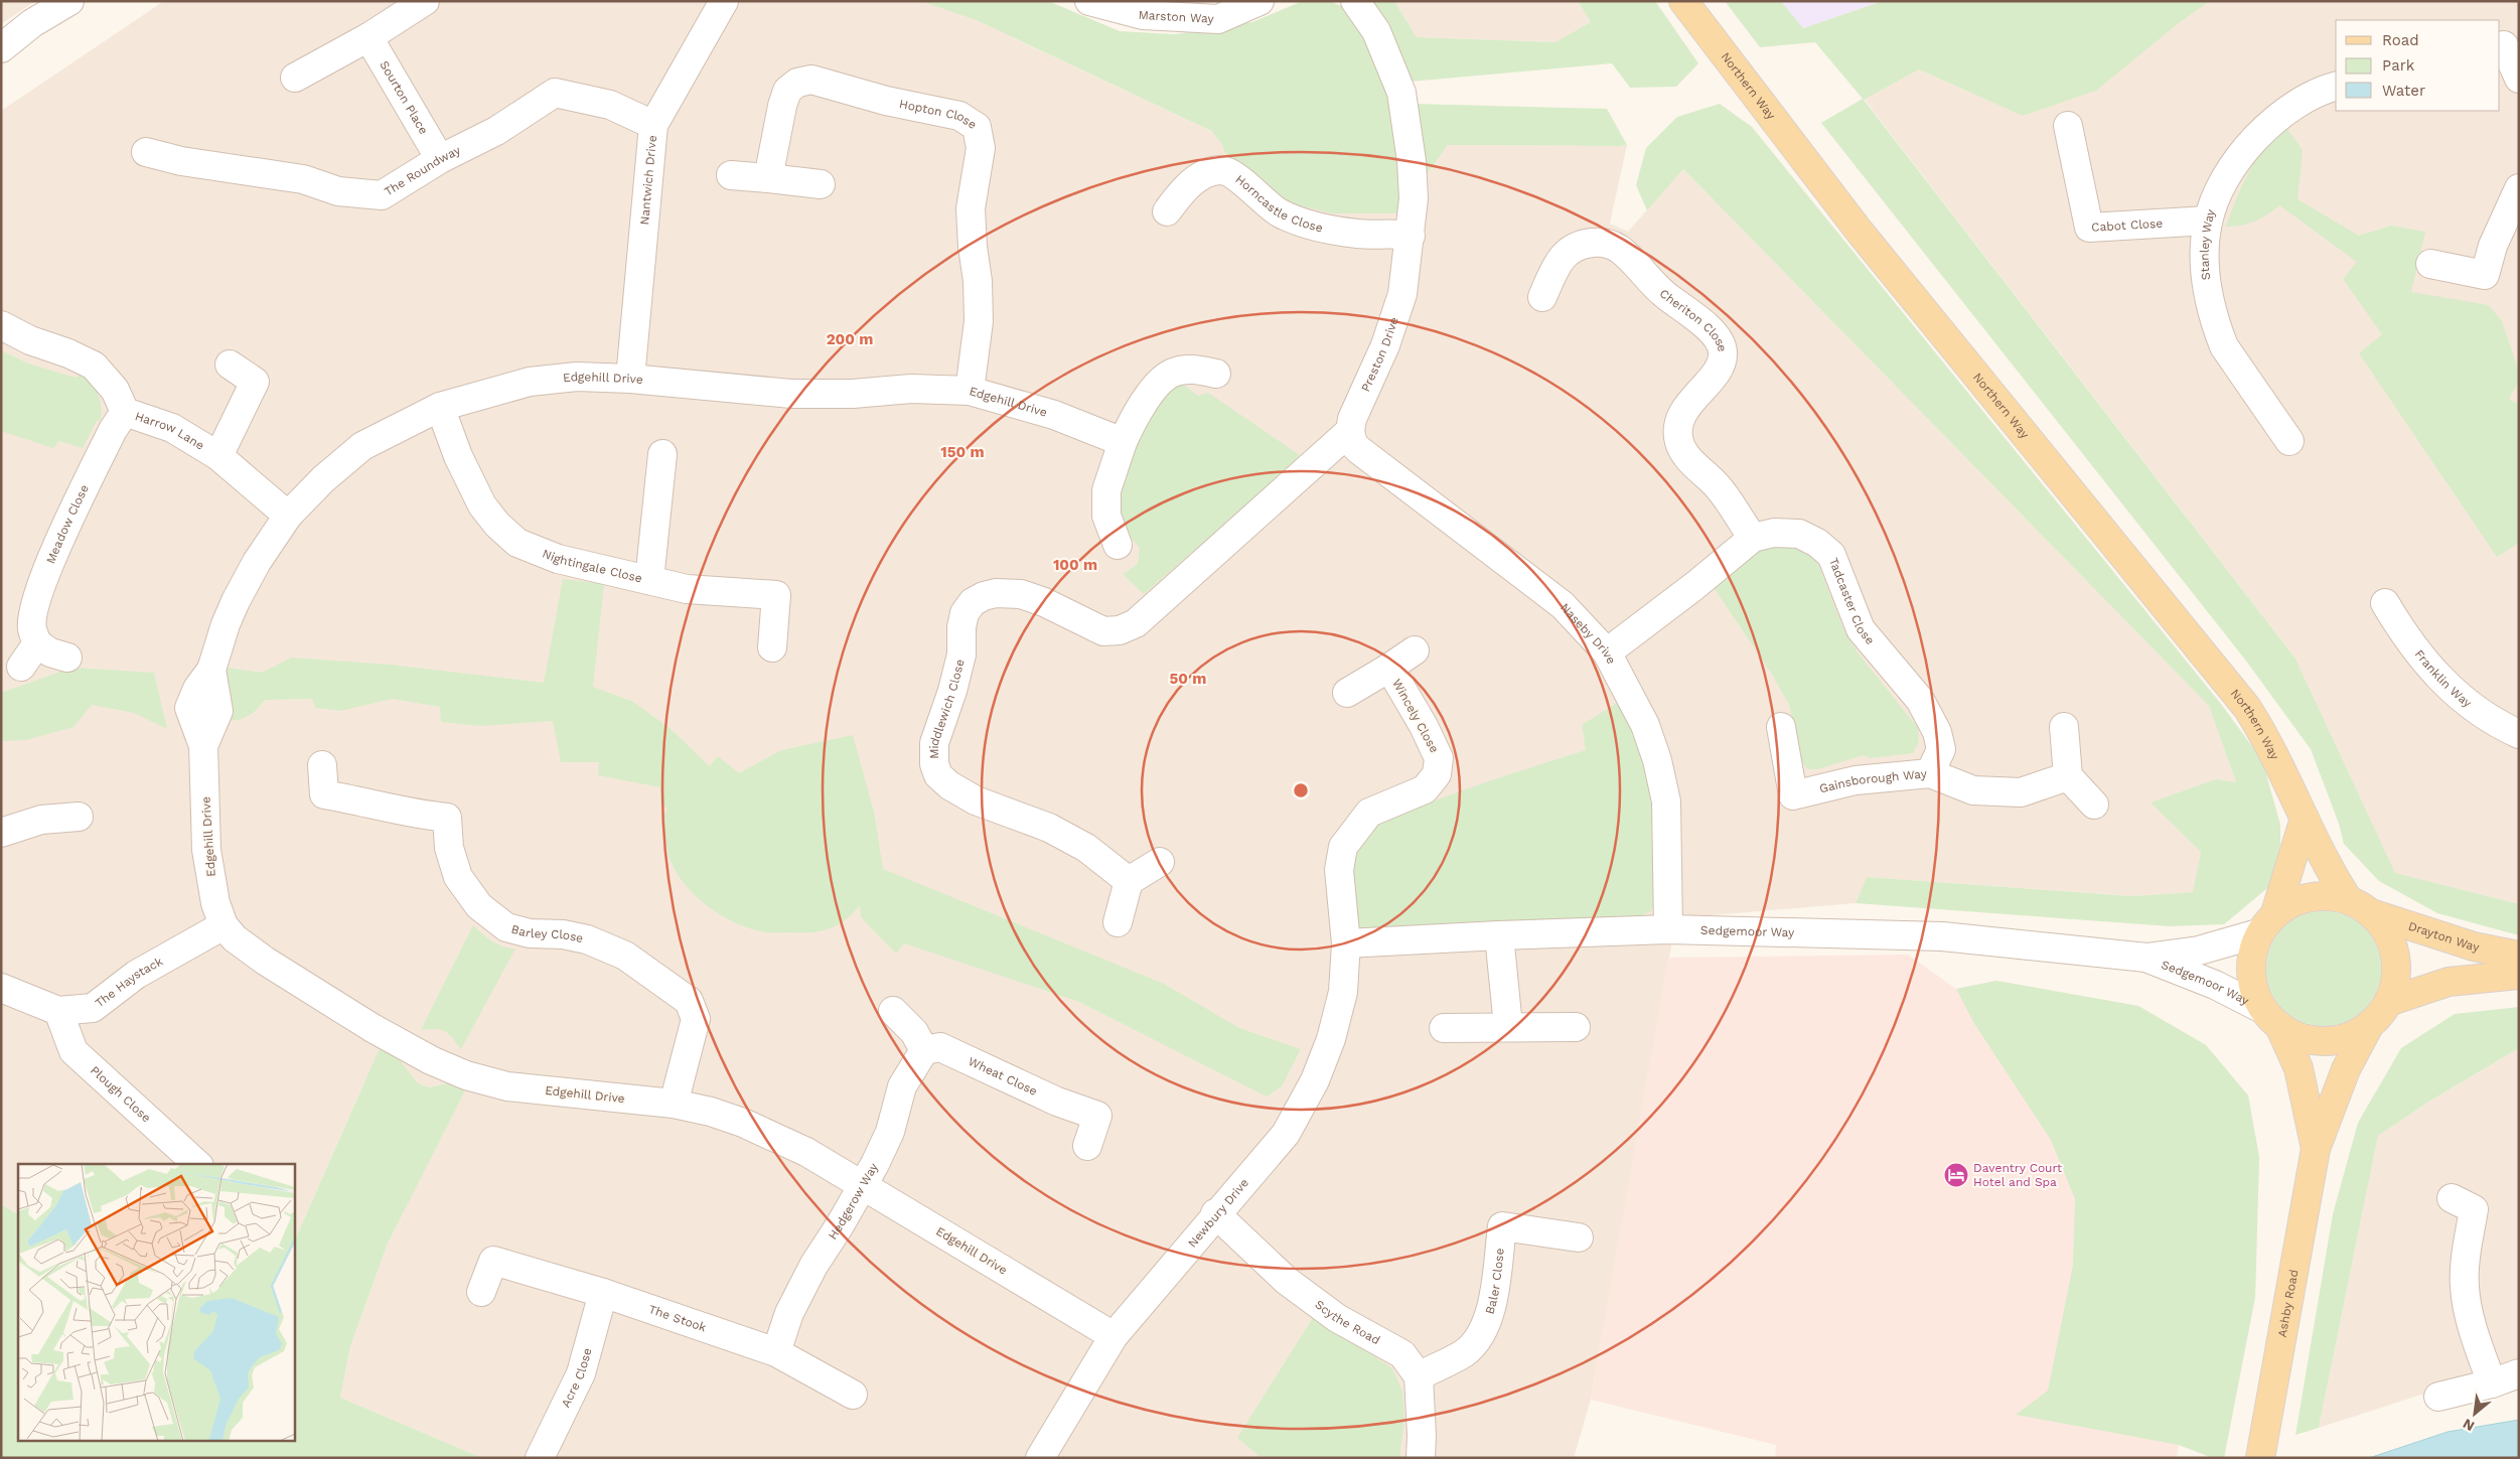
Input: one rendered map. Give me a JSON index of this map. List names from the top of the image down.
{
  "streets": {
    "main road": ["Northern Way", "Drayton Way", "Ashby Road"],
    "street": [
      "Marston Way",
      "Sourton Place",
      "Hopton Close",
      "The Roundway",
      "Nantwich Drive",
      "Horncastle Close",
      "Cabot Close",
      "Stanley Way",
      "Cheriton Close",
      "Preston Drive",
      "Edgehill Drive",
      "Harrow Lane",
      "Meadow Close",
      "Nightingale Close",
      "Tadcaster Close",
      "Naseby Drive",
      "Franklin Way",
      "Middlewich Close",
      "Wincely Close",
      "Gainsborough Way",
      "Sedgemoor Way",
      "Barley Close",
      "The Haystack",
      "Wheat Close",
      "Plough Close",
      "Hedgerow Way",
      "Newbury Drive",
      "Baler Close",
      "The Stook",
      "Scythe Road",
      "Acre Close"
    ]
  },
  "crossings": [
    ["Northern Way", "Sedgemoor Way"],
    ["Northern Way", "Drayton Way"],
    ["Northern Way", "Ashby Road"],
    ["Sourton Place", "The Roundway"],
    ["Hopton Close", "Edgehill Drive"],
    ["The Roundway", "Nantwich Drive"],
    ["Nantwich Drive", "Edgehill Drive"],
    ["Horncastle Close", "Preston Drive"],
    ["Cabot Close", "Stanley Way"],
    ["Cheriton Close", "Tadcaster Close"],
    ["Preston Drive", "Naseby Drive"],
    ["Preston Drive", "Middlewich Close"],
    ["Edgehill Drive", "Harrow Lane"],
    ["Edgehill Drive", "Nightingale Close"],
    ["Edgehill Drive", "Barley Close"],
    ["Edgehill Drive", "The Haystack"],
    ["Edgehill Drive", "Hedgerow Way"],
    ["Edgehill Drive", "Newbury Drive"],
    ["Harrow Lane", "Meadow Close"],
    ["Tadcaster Close", "Naseby Drive"],
    ["Tadcaster Close", "Gainsborough Way"],
    ["Naseby Drive", "Middlewich Close"],
    ["Naseby Drive", "Sedgemoor Way"],
    ["Wincely Close", "Sedgemoor Way"],
    ["Wincely Close", "Newbury Drive"],
    ["Sedgemoor Way", "Drayton Way"],
    ["Sedgemoor Way", "Newbury Drive"],
    ["Sedgemoor Way", "Ashby Road"],
    ["Drayton Way", "Ashby Road"],
    ["The Haystack", "Plough Close"],
    ["Wheat Close", "Hedgerow Way"],
    ["Hedgerow Way", "The Stook"],
    ["Newbury Drive", "Scythe Road"],
    ["Baler Close", "Scythe Road"],
    ["The Stook", "Acre Close"]
  ],
  "places": {
    "hotel": ["Daventry Court Hotel and Spa"]
  },
  "legend": ["Road", "Park", "Water"],
  "north": "bottom left",
  "rings": [
    "200 m",
    "150 m",
    "100 m",
    "50 m"
  ]
}
